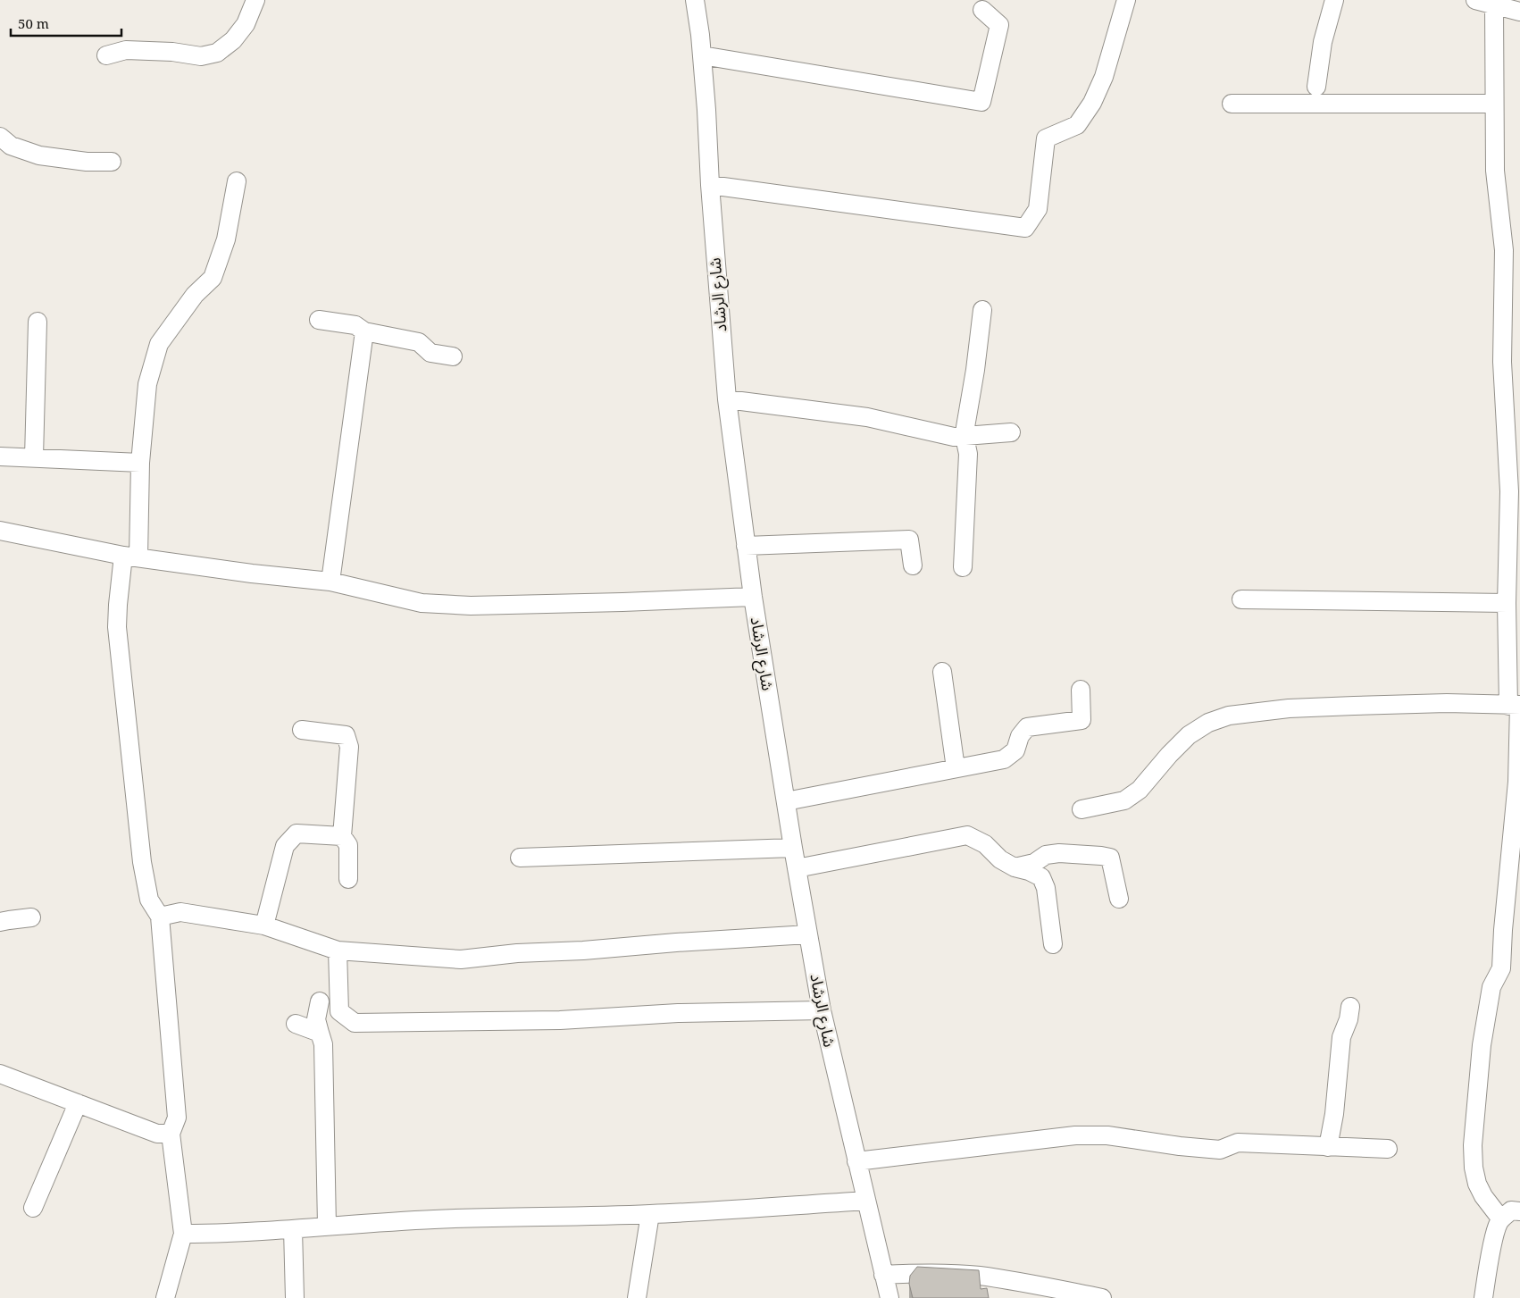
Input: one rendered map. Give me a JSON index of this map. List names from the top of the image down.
{
  "streets": {
    "street": ["شارع الرشاد"]
  },
  "scale_bar": "50 m"
}
